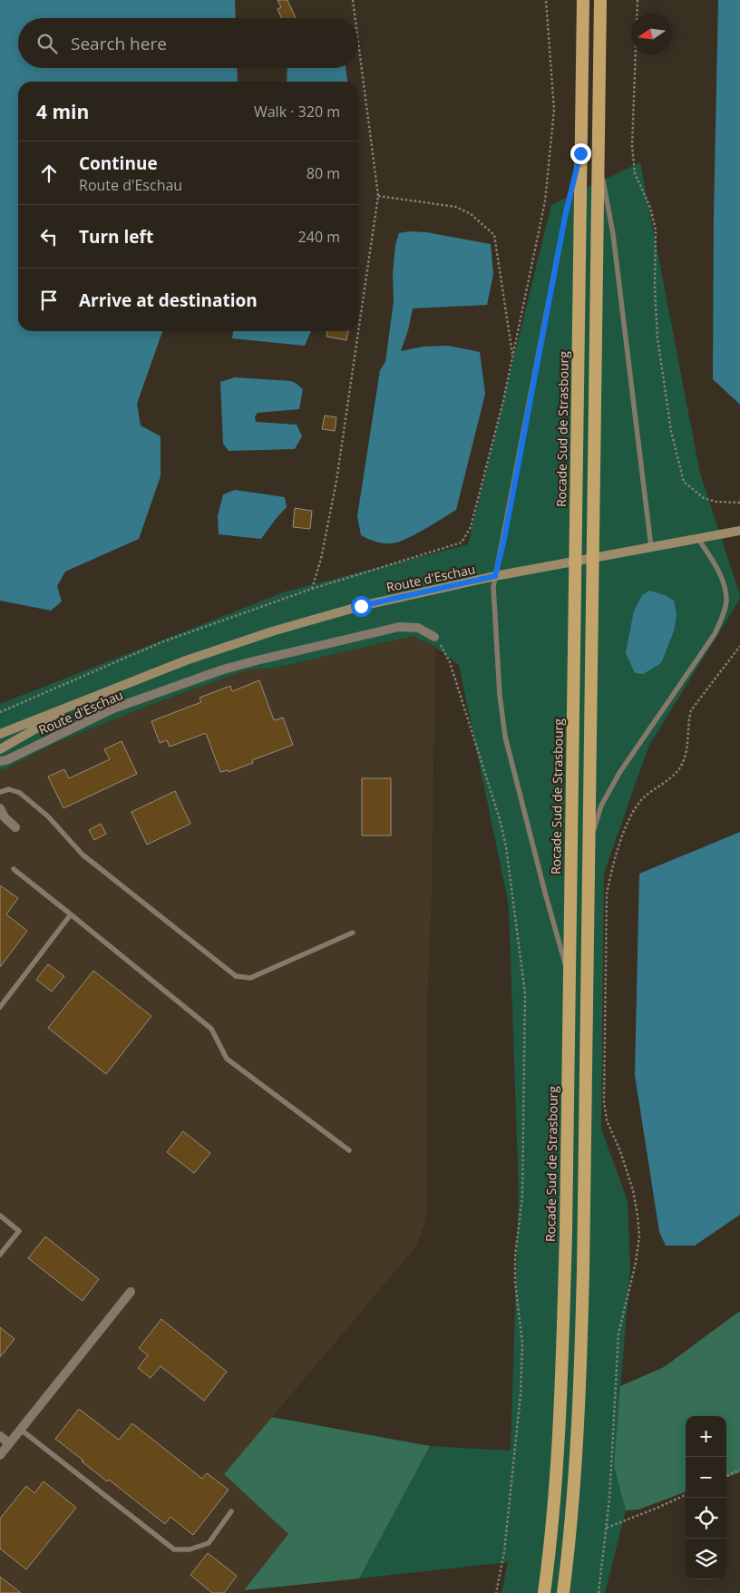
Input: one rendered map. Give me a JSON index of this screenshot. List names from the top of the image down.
{
  "streets": {
    "highway": ["Rocade Sud de Strasbourg"],
    "main road": ["Route d'Eschau"]
  },
  "north": "left",
  "page": {
    "search": "Search here",
    "heading": ["4 min", "Walk · 320 m"],
    "list": [
      ["Continue", "Route d'Eschau", "80 m"],
      ["Turn left", "240 m"],
      "Arrive at destination"
    ],
    "map_buttons": ["+", "−"]
  }
}
